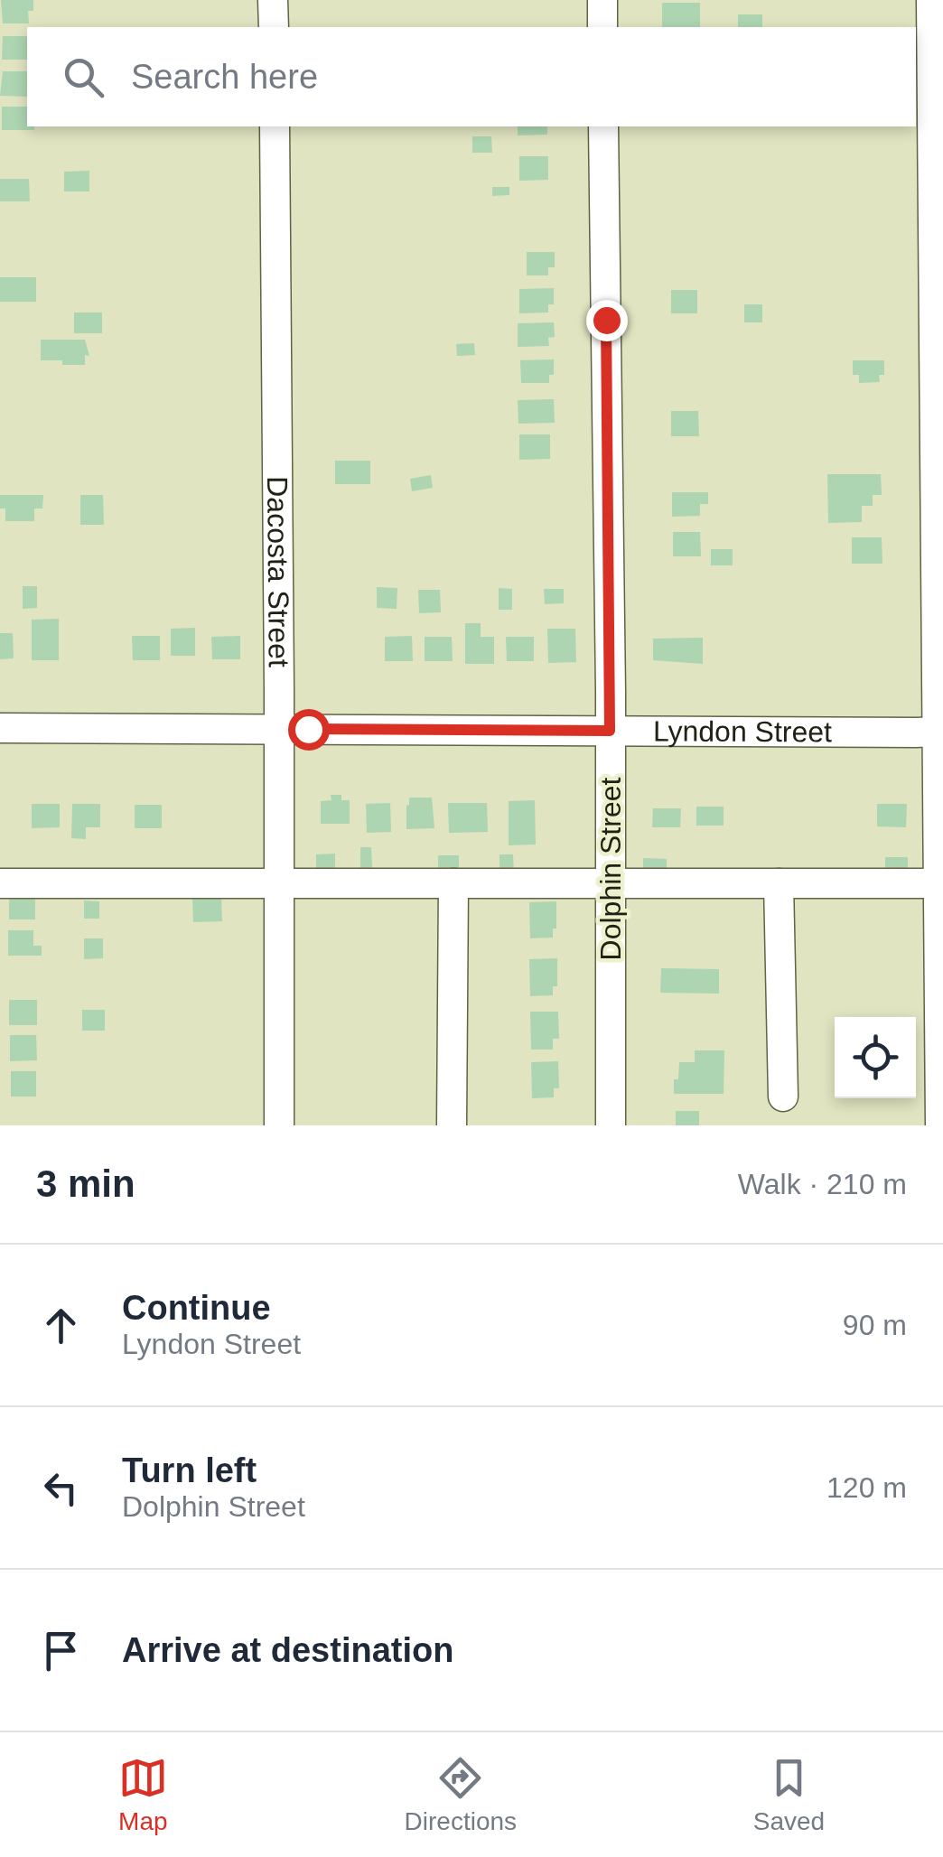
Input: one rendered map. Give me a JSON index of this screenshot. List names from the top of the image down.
{
  "streets": {
    "street": ["Dacosta Street", "Lyndon Street", "Dolphin Street"]
  },
  "crossings": [
    ["Dacosta Street", "Lyndon Street"],
    ["Lyndon Street", "Dolphin Street"]
  ],
  "page": {
    "search": "Search here",
    "heading": ["3 min", "Walk · 210 m"],
    "list": [
      ["Continue", "Lyndon Street", "90 m"],
      ["Turn left", "Dolphin Street", "120 m"],
      "Arrive at destination"
    ],
    "nav": ["Map", "Directions", "Saved"]
  }
}
